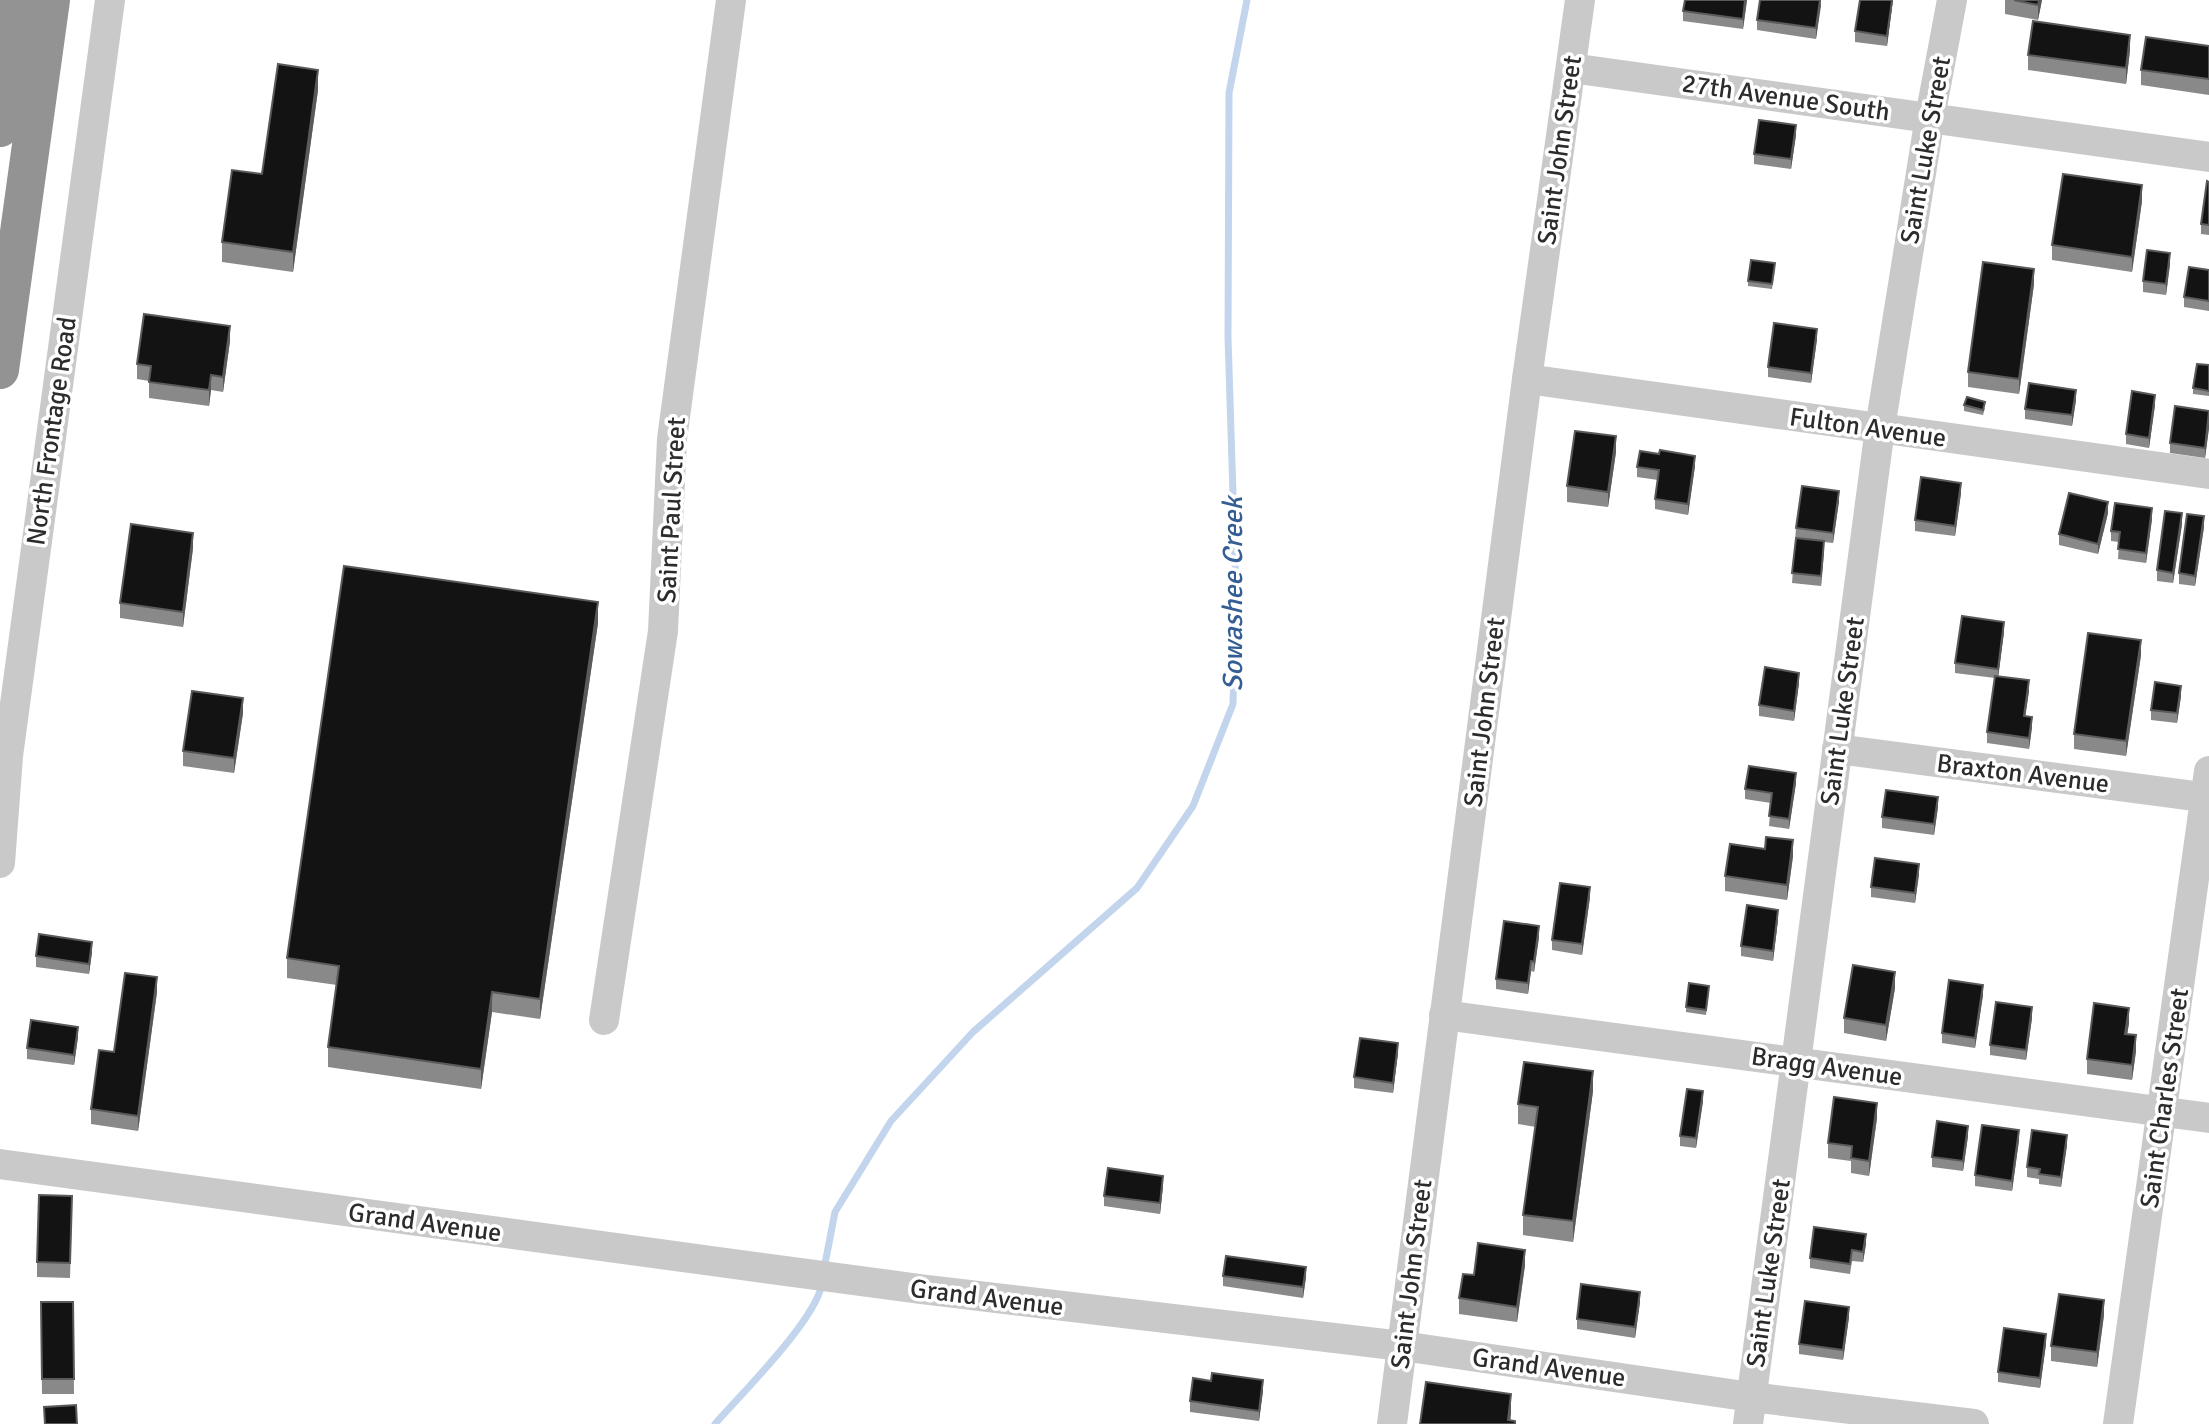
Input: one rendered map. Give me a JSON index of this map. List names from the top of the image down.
{
  "streets": {
    "street": [
      "27th Avenue South",
      "Saint John Street",
      "Saint Luke Street",
      "Fulton Avenue",
      "North Frontage Road",
      "Saint Paul Street",
      "Braxton Avenue",
      "Bragg Avenue",
      "Saint Charles Street",
      "Grand Avenue"
    ]
  },
  "crossings": [
    ["27th Avenue South", "Saint John Street"],
    ["27th Avenue South", "Saint Luke Street"],
    ["Saint John Street", "Fulton Avenue"],
    ["Saint John Street", "Bragg Avenue"],
    ["Saint John Street", "Grand Avenue"],
    ["Saint Luke Street", "Fulton Avenue"],
    ["Saint Luke Street", "Braxton Avenue"],
    ["Saint Luke Street", "Bragg Avenue"],
    ["Saint Luke Street", "Grand Avenue"],
    ["Braxton Avenue", "Saint Charles Street"],
    ["Bragg Avenue", "Saint Charles Street"]
  ],
  "water": ["Sowashee Creek"]
}
